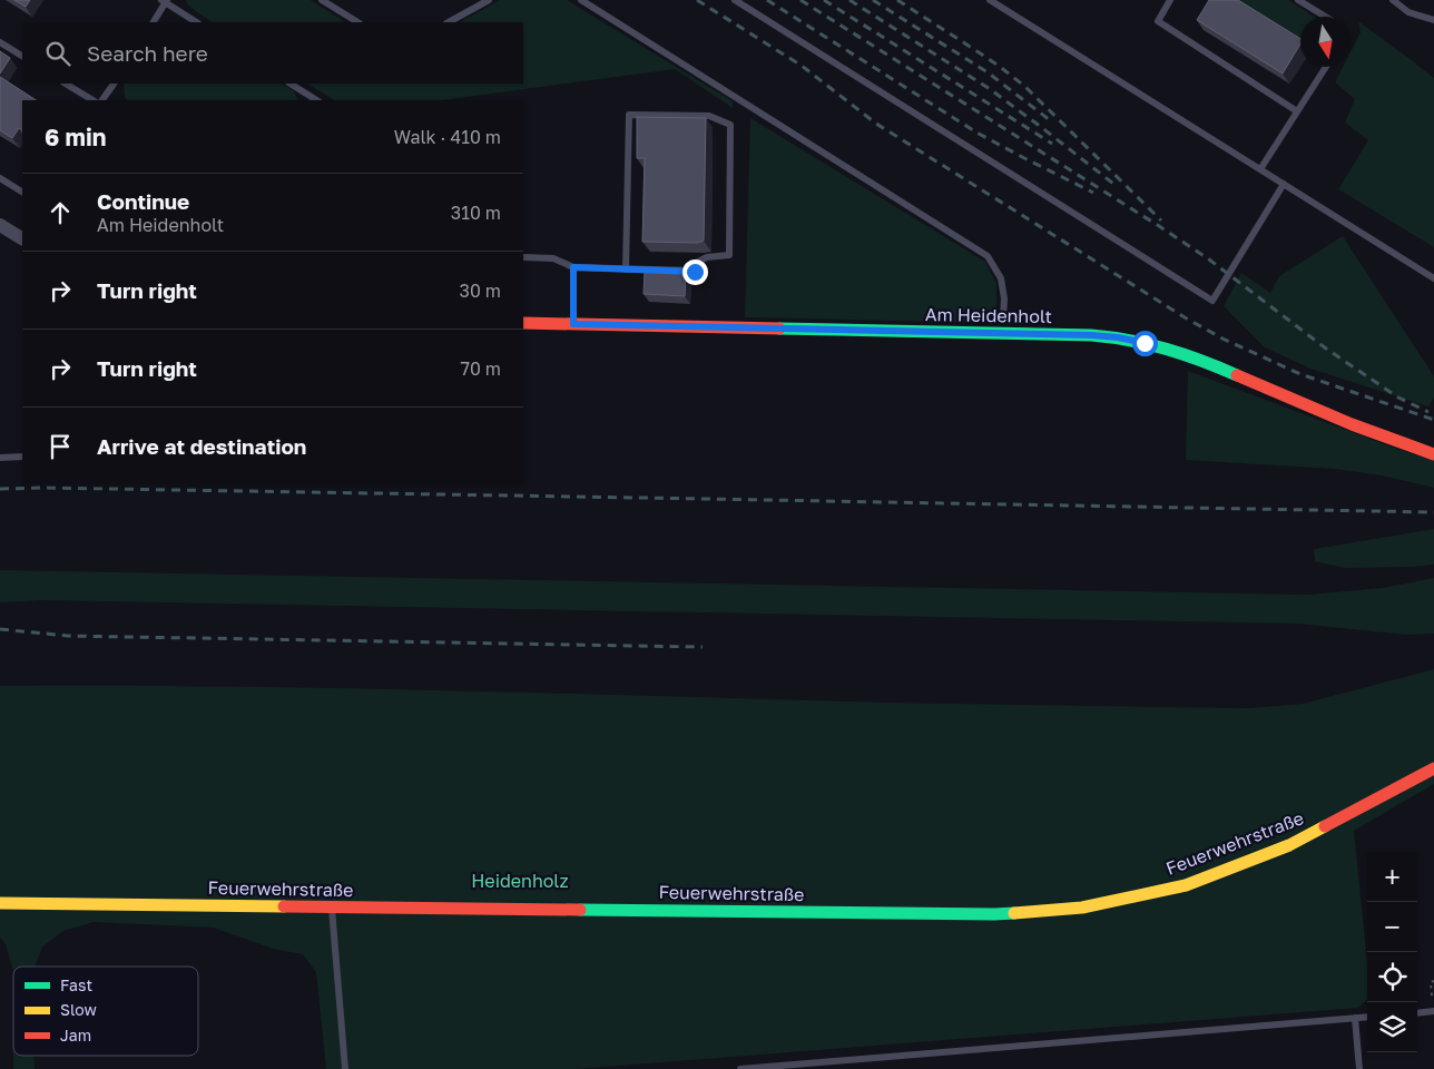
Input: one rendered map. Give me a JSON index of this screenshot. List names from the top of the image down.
{
  "streets": {
    "street": ["Am Heidenholt", "Feuerwehrstraße"]
  },
  "parks": ["Heidenholz"],
  "legend": ["Fast", "Slow", "Jam"],
  "north": "bottom",
  "page": {
    "search": "Search here",
    "heading": ["6 min", "Walk · 410 m"],
    "list": [
      ["Continue", "Am Heidenholt", "310 m"],
      ["Turn right", "30 m"],
      ["Turn right", "70 m"],
      "Arrive at destination"
    ],
    "map_buttons": ["+", "−"]
  }
}
